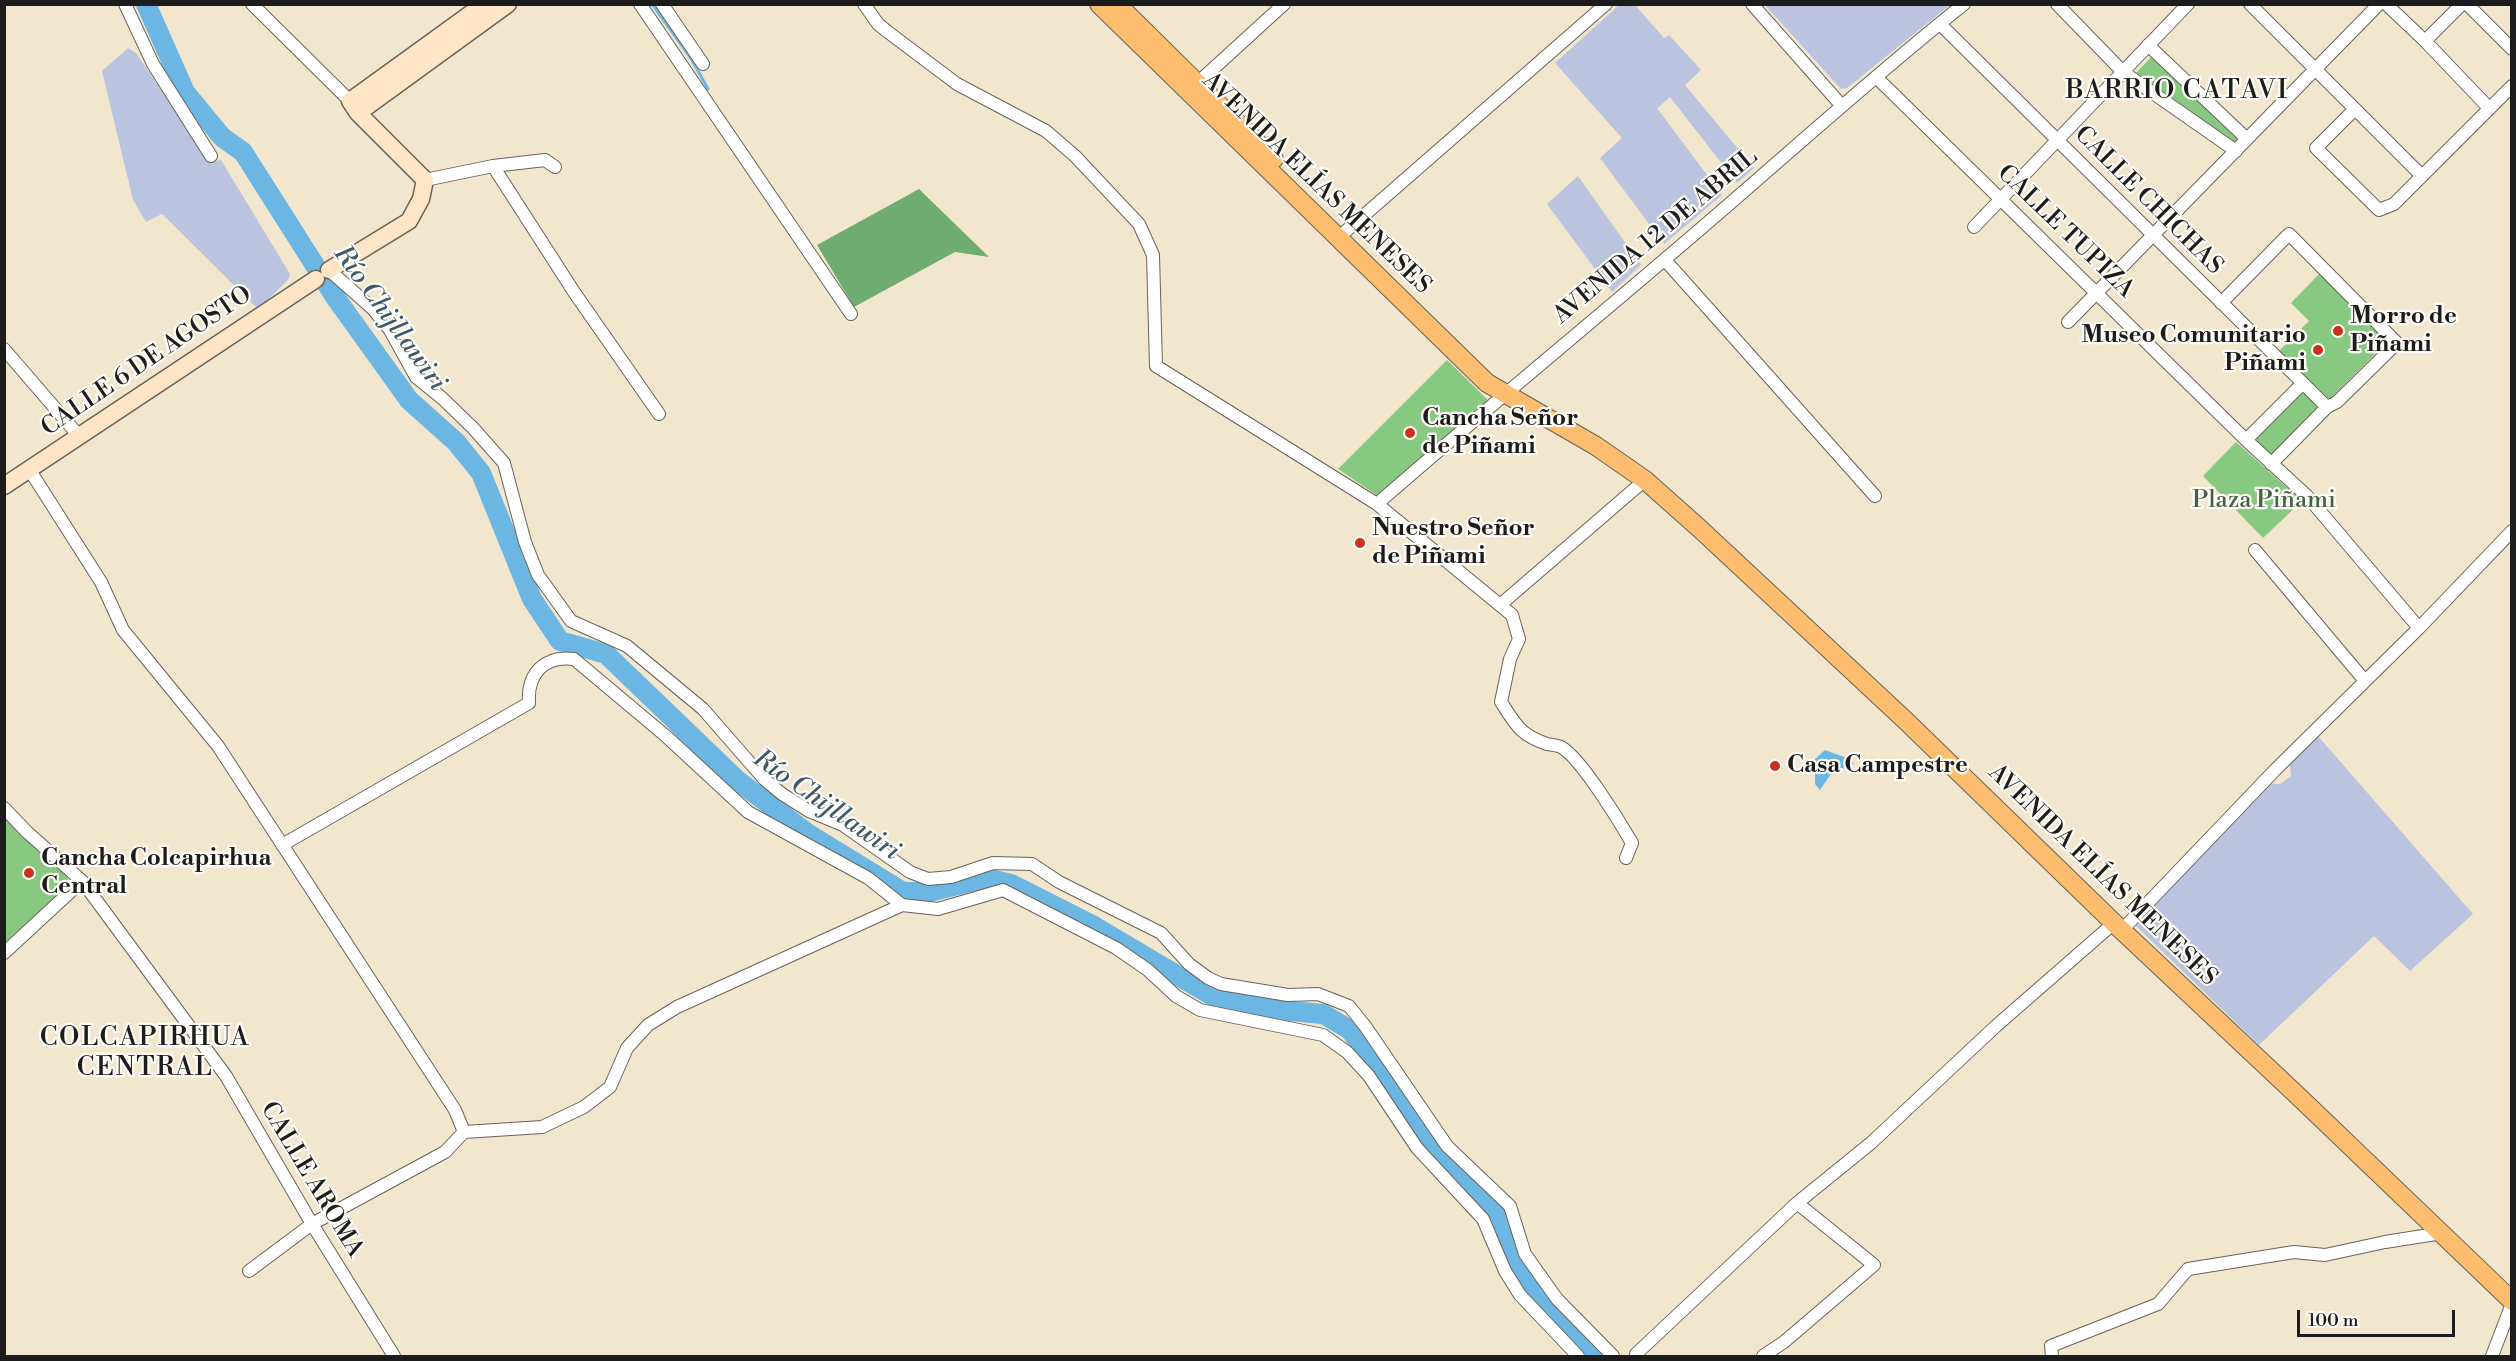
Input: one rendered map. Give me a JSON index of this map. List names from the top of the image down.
{
  "streets": {
    "main road": ["AVENIDA ELÍAS MENESES", "CALLE 6 DE AGOSTO"],
    "street": [
      "CALLE CHICHAS",
      "CALLE TUPIZA",
      "AVENIDA 12 DE ABRIL",
      "CALLE AROMA"
    ]
  },
  "crossings": [
    ["AVENIDA ELÍAS MENESES", "AVENIDA 12 DE ABRIL"],
    ["CALLE CHICHAS", "AVENIDA 12 DE ABRIL"],
    ["CALLE TUPIZA", "AVENIDA 12 DE ABRIL"]
  ],
  "districts": ["BARRIO CATAVI", "COLCAPIRHUA CENTRAL"],
  "water": ["Río Chijllawiri"],
  "parks": ["Plaza Piñami"],
  "places": [
    "Morro de Piñami",
    "Museo Comunitario Piñami",
    "Cancha Señor de Piñami",
    "Nuestro Señor de Piñami",
    "Casa Campestre",
    "Cancha Colcapirhua Central"
  ],
  "scale_bar": "100 m"
}
